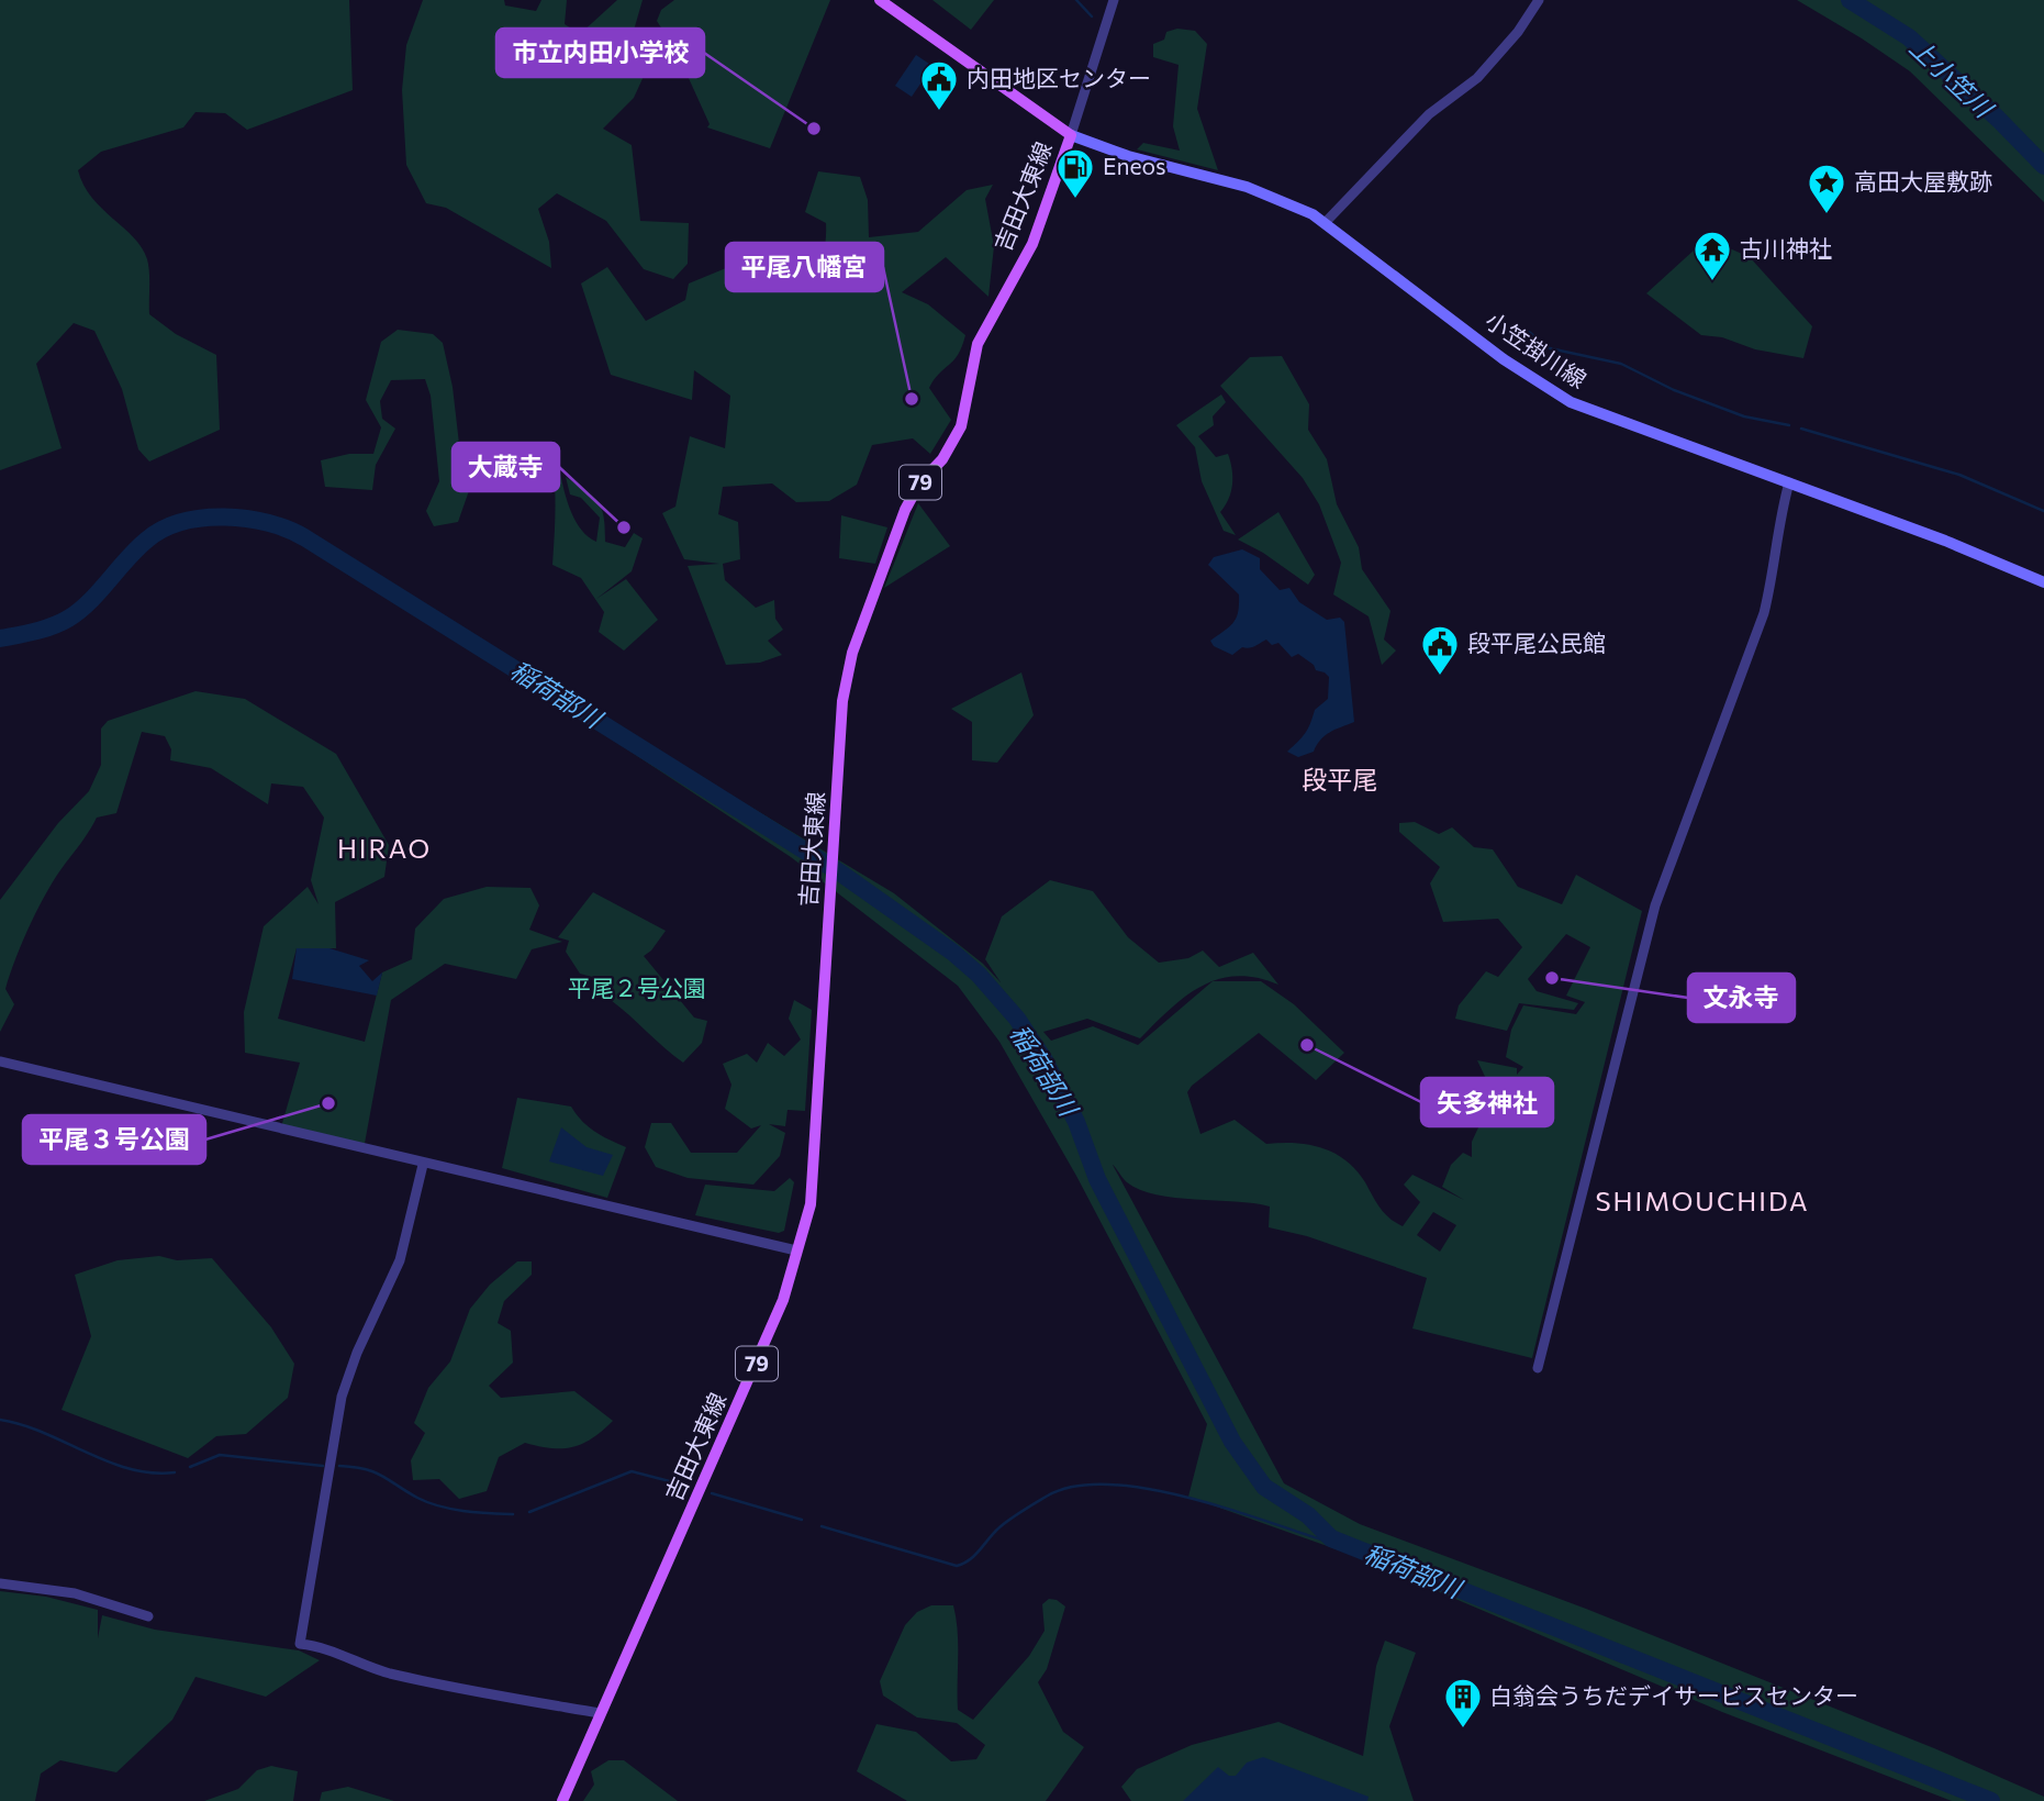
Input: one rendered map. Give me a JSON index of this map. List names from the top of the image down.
{
  "streets": {
    "main road": ["吉田大東線", "小笠掛川線", "79"]
  },
  "crossings": [
    ["吉田大東線", "小笠掛川線"]
  ],
  "districts": ["段平尾", "HIRAO", "SHIMOUCHIDA"],
  "water": ["上小笠川", "稲荷部川"],
  "parks": ["平尾２号公園"],
  "places": {
    "public building": ["内田地区センター", "段平尾公民館"],
    "other": [
      "市立内田小学校",
      "平尾八幡宮",
      "大蔵寺",
      "文永寺",
      "矢多神社",
      "平尾３号公園"
    ],
    "fuel station": ["Eneos"],
    "place": ["高田大屋敷跡"],
    "temple": ["古川神社"],
    "building": ["白翁会うちだデイサービスセンター"]
  }
}
